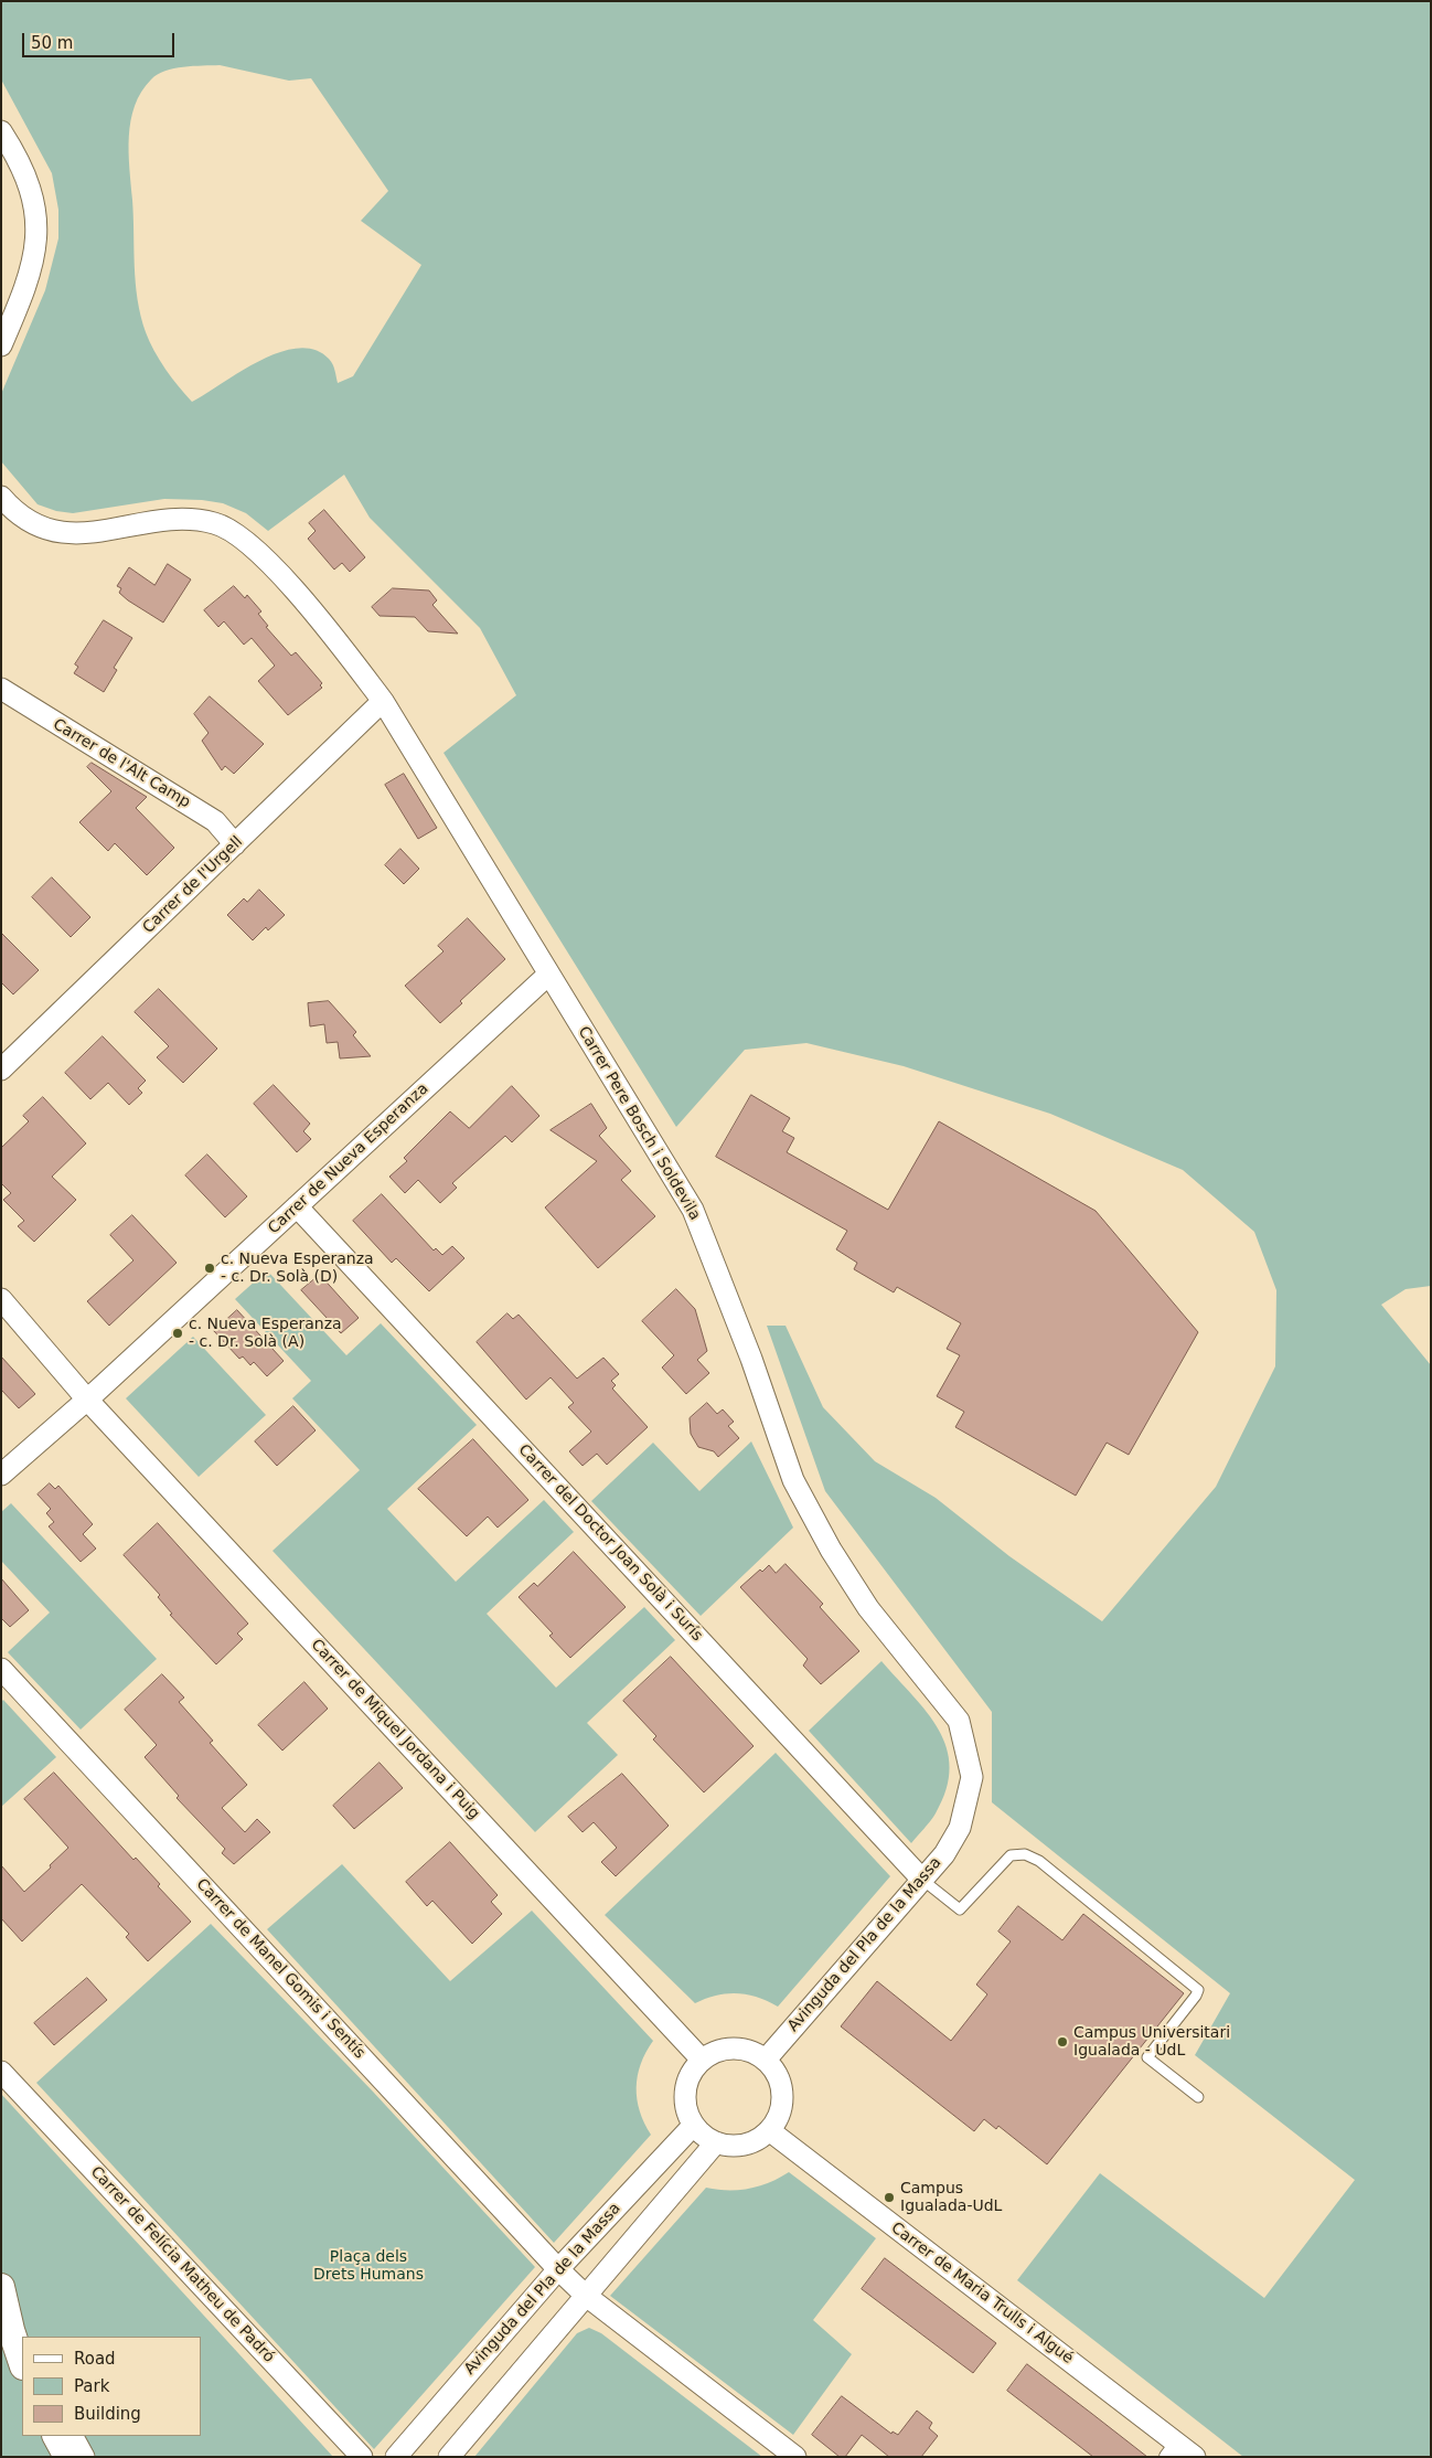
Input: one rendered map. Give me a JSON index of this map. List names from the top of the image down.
{
  "streets": {
    "street": [
      "Carrer de l'Alt Camp",
      "Carrer de l'Urgell",
      "Carrer Pere Bosch i Soldevila",
      "Carrer de Nueva Esperanza",
      "Carrer del Doctor Joan Solà i Surís",
      "Carrer de Miquel Jordana i Puig",
      "Avinguda del Pla de la Massa",
      "Carrer de Manel Gomis i Sentís",
      "Carrer de Felícia Matheu de Padró",
      "Carrer de Maria Trulls i Algué"
    ]
  },
  "crossings": [
    ["Carrer de l'Alt Camp", "Carrer de l'Urgell"],
    ["Carrer de l'Urgell", "Carrer Pere Bosch i Soldevila"],
    ["Carrer Pere Bosch i Soldevila", "Carrer de Nueva Esperanza"],
    ["Carrer Pere Bosch i Soldevila", "Avinguda del Pla de la Massa"],
    ["Carrer de Nueva Esperanza", "Carrer del Doctor Joan Solà i Surís"],
    ["Carrer de Nueva Esperanza", "Carrer de Miquel Jordana i Puig"],
    ["Carrer del Doctor Joan Solà i Surís", "Avinguda del Pla de la Massa"],
    ["Carrer de Miquel Jordana i Puig", "Avinguda del Pla de la Massa"],
    ["Carrer de Miquel Jordana i Puig", "Carrer de Maria Trulls i Algué"],
    ["Avinguda del Pla de la Massa", "Carrer de Manel Gomis i Sentís"],
    ["Avinguda del Pla de la Massa", "Carrer de Maria Trulls i Algué"]
  ],
  "parks": ["Plaça dels Drets Humans"],
  "places": [
    "c. Nueva Esperanza - c. Dr. Solà (D)",
    "c. Nueva Esperanza - c. Dr. Solà (A)",
    "Campus Universitari Igualada - UdL",
    "Campus Igualada-UdL"
  ],
  "legend": ["Road", "Park", "Building"],
  "scale_bar": "50 m"
}
